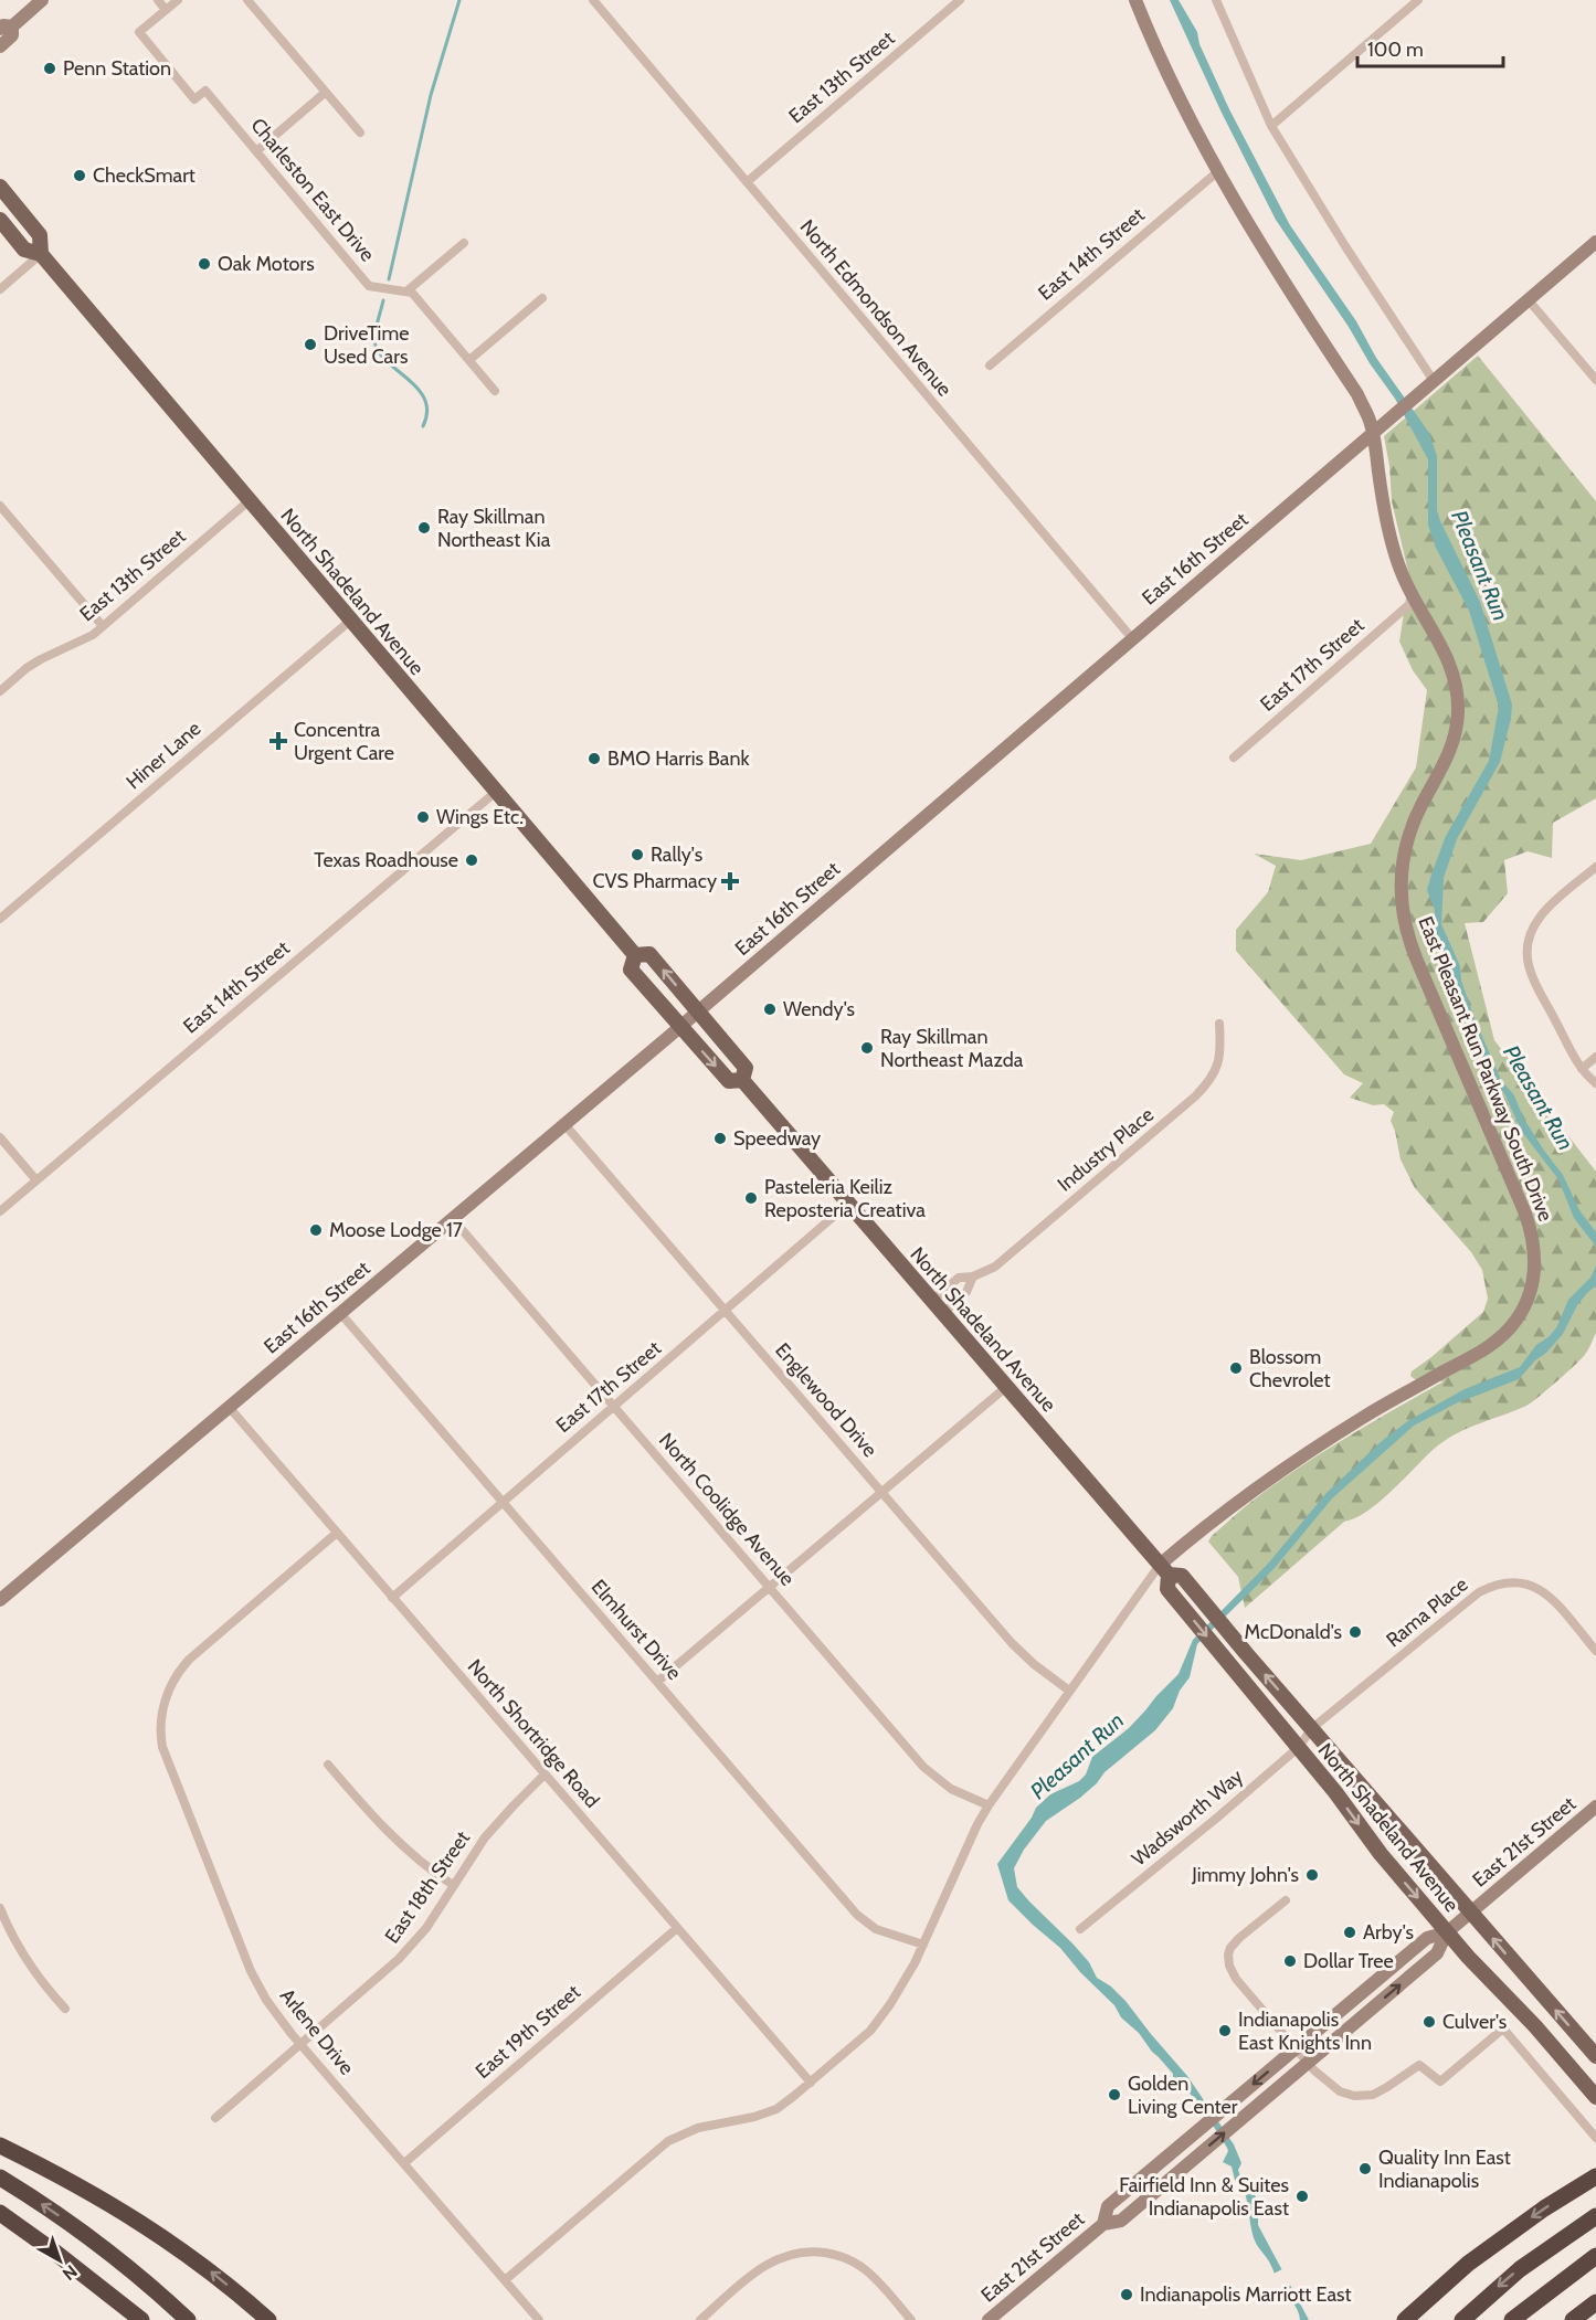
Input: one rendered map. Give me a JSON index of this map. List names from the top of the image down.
{
  "streets": {
    "main road": ["North Shadeland Avenue"],
    "street": [
      "East 13th Street",
      "Charleston East Drive",
      "East 14th Street",
      "North Edmondson Avenue",
      "East 16th Street",
      "East 17th Street",
      "Hiner Lane",
      "East Pleasant Run Parkway South Drive",
      "Industry Place",
      "Englewood Drive",
      "North Coolidge Avenue",
      "Rama Place",
      "Elmhurst Drive",
      "North Shortridge Road",
      "Wadsworth Way",
      "East 21st Street",
      "East 18th Street",
      "Arlene Drive",
      "East 19th Street"
    ]
  },
  "crossings": [
    ["East 13th Street", "North Edmondson Avenue"],
    ["East 13th Street", "North Shadeland Avenue"],
    ["East 14th Street", "North Shadeland Avenue"],
    ["East 14th Street", "East Pleasant Run Parkway South Drive"],
    ["North Edmondson Avenue", "East 16th Street"],
    ["East 16th Street", "North Shadeland Avenue"],
    ["East 16th Street", "East Pleasant Run Parkway South Drive"],
    ["East 16th Street", "Englewood Drive"],
    ["East 16th Street", "North Coolidge Avenue"],
    ["East 16th Street", "Elmhurst Drive"],
    ["East 16th Street", "North Shortridge Road"],
    ["North Shadeland Avenue", "East 17th Street"],
    ["North Shadeland Avenue", "Hiner Lane"],
    ["North Shadeland Avenue", "East Pleasant Run Parkway South Drive"],
    ["North Shadeland Avenue", "Industry Place"],
    ["North Shadeland Avenue", "Rama Place"],
    ["North Shadeland Avenue", "Wadsworth Way"],
    ["North Shadeland Avenue", "East 21st Street"],
    ["East 17th Street", "East Pleasant Run Parkway South Drive"],
    ["East 17th Street", "Englewood Drive"],
    ["East 17th Street", "North Coolidge Avenue"],
    ["East 17th Street", "Elmhurst Drive"],
    ["East 17th Street", "North Shortridge Road"],
    ["East Pleasant Run Parkway South Drive", "Englewood Drive"],
    ["East Pleasant Run Parkway South Drive", "North Coolidge Avenue"],
    ["East Pleasant Run Parkway South Drive", "Elmhurst Drive"],
    ["East Pleasant Run Parkway South Drive", "North Shortridge Road"],
    ["East Pleasant Run Parkway South Drive", "Arlene Drive"],
    ["Rama Place", "Wadsworth Way"],
    ["North Shortridge Road", "East 18th Street"],
    ["North Shortridge Road", "Arlene Drive"],
    ["North Shortridge Road", "East 19th Street"],
    ["East 18th Street", "Arlene Drive"],
    ["Arlene Drive", "East 19th Street"]
  ],
  "water": ["Pleasant Run"],
  "places": {
    "other": [
      "Penn Station",
      "CheckSmart",
      "Oak Motors",
      "DriveTime Used Cars",
      "Ray Skillman Northeast Kia",
      "BMO Harris Bank",
      "Wings Etc.",
      "Rally's",
      "Texas Roadhouse",
      "Wendy's",
      "Ray Skillman Northeast Mazda",
      "Speedway",
      "Pasteleria Keiliz Reposteria Creativa",
      "Moose Lodge 17",
      "Blossom Chevrolet",
      "McDonald's",
      "Jimmy John's",
      "Arby's",
      "Dollar Tree",
      "Culver's",
      "Indianapolis East Knights Inn",
      "Golden Living Center",
      "Quality Inn East Indianapolis",
      "Fairfield Inn & Suites Indianapolis East",
      "Indianapolis Marriott East"
    ],
    "health": ["Concentra Urgent Care", "CVS Pharmacy"]
  },
  "scale_bar": "100 m",
  "north": "bottom right"
}
